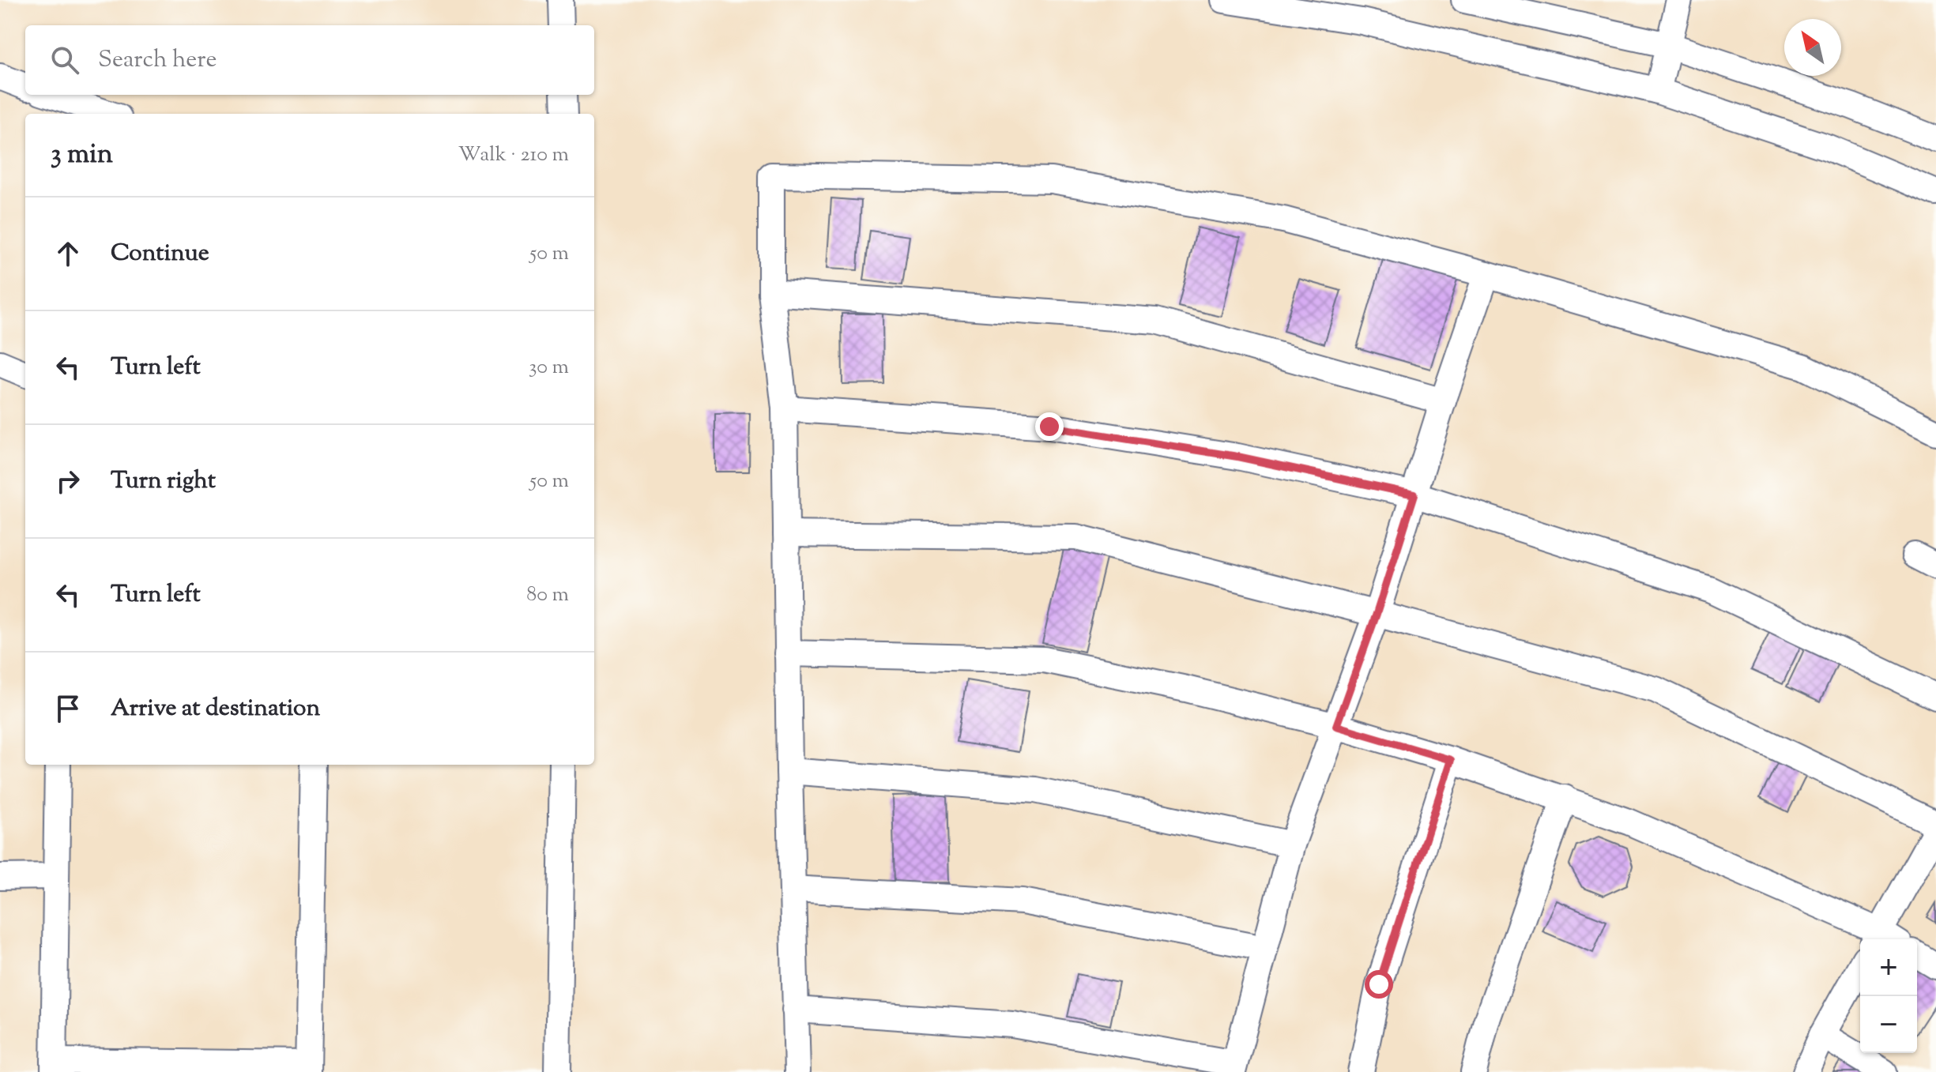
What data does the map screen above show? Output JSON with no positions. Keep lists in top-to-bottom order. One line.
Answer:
{"north":"top left","page":{"search":"Search here","heading":["3 min","Walk · 210 m"],"list":[["Continue","50 m"],["Turn left","30 m"],["Turn right","50 m"],["Turn left","80 m"],"Arrive at destination"],"map_buttons":["+","−"]}}
